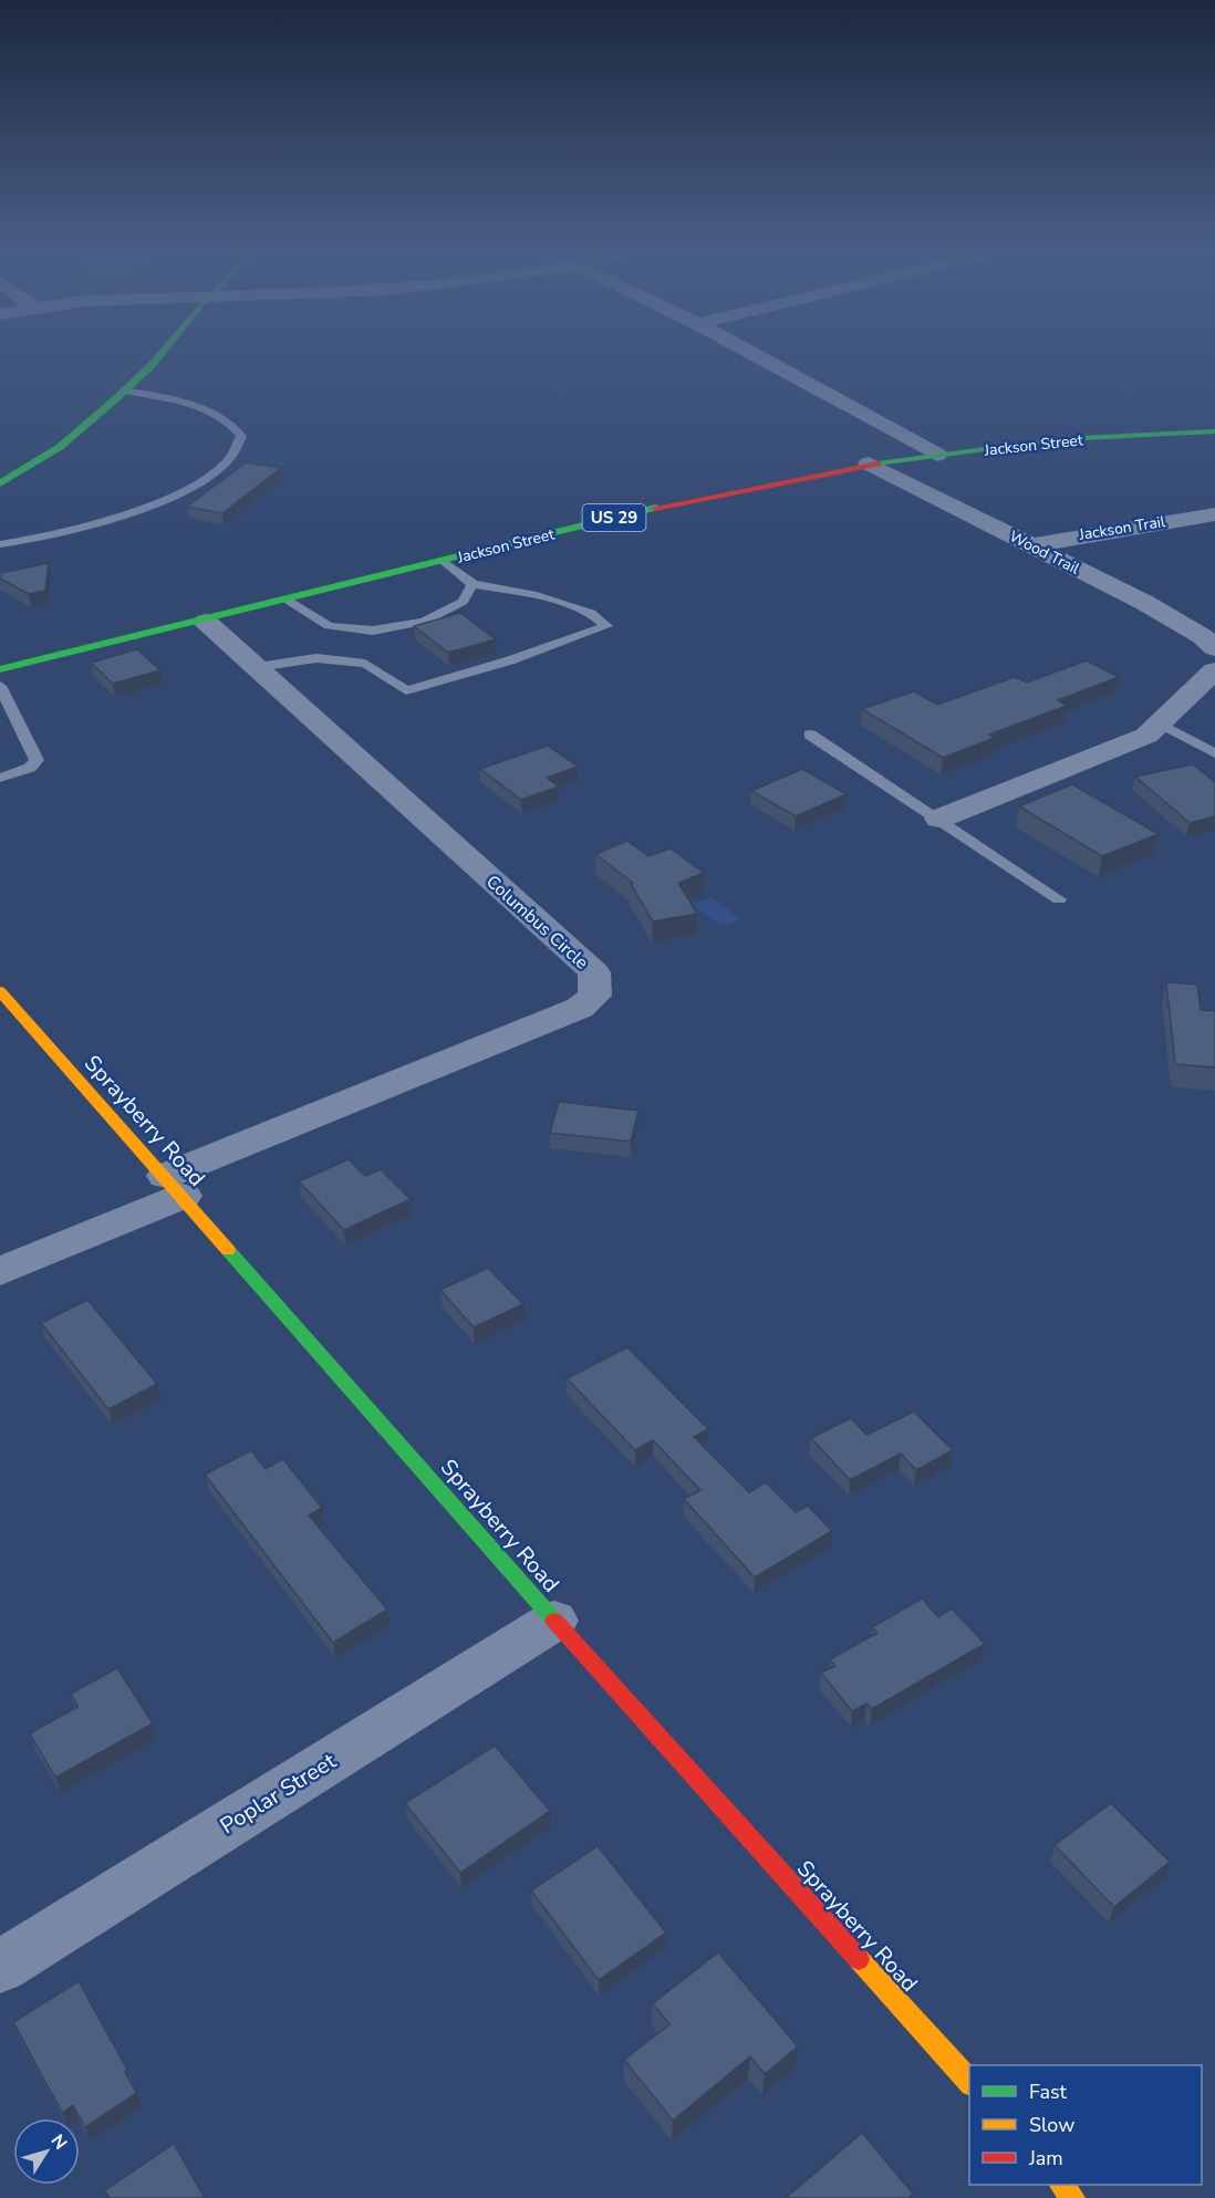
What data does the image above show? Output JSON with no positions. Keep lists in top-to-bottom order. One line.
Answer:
{"streets":{"main road":["Jackson Street","US 29","Sprayberry Road"],"street":["Jackson Trail","Wood Trail","Columbus Circle","Poplar Street"]},"crossings":[["Jackson Street","Wood Trail"],["Jackson Street","Columbus Circle"],["Jackson Trail","Wood Trail"],["Columbus Circle","Sprayberry Road"],["Sprayberry Road","Poplar Street"]],"legend":["Fast","Slow","Jam"],"north":"top right"}
